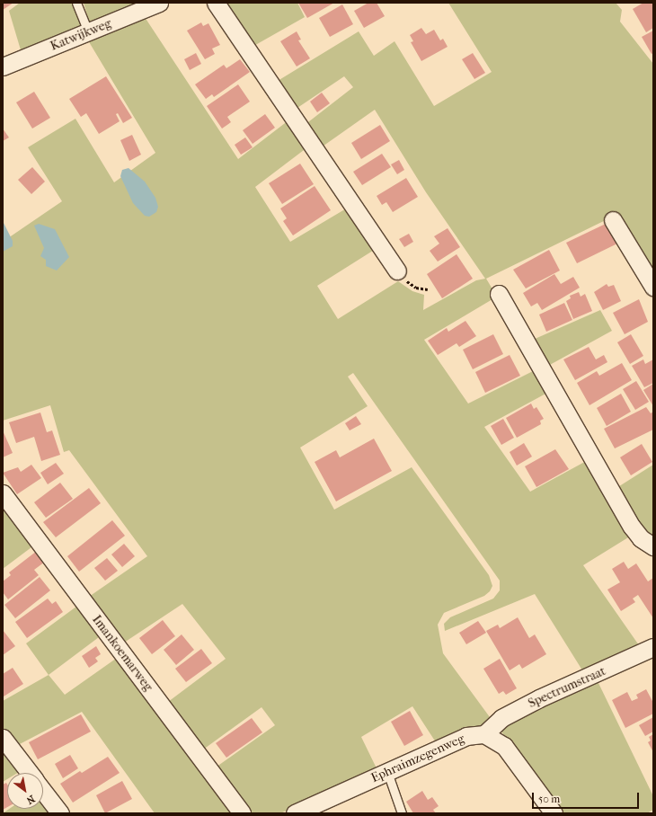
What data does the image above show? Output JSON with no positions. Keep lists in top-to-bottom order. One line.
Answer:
{"streets":{"street":["Katwijkweg","Imankoemarweg","Spectrumstraat","Ephraimzegenweg"]},"crossings":[["Spectrumstraat","Ephraimzegenweg"]],"scale_bar":"50 m","north":"bottom right"}
